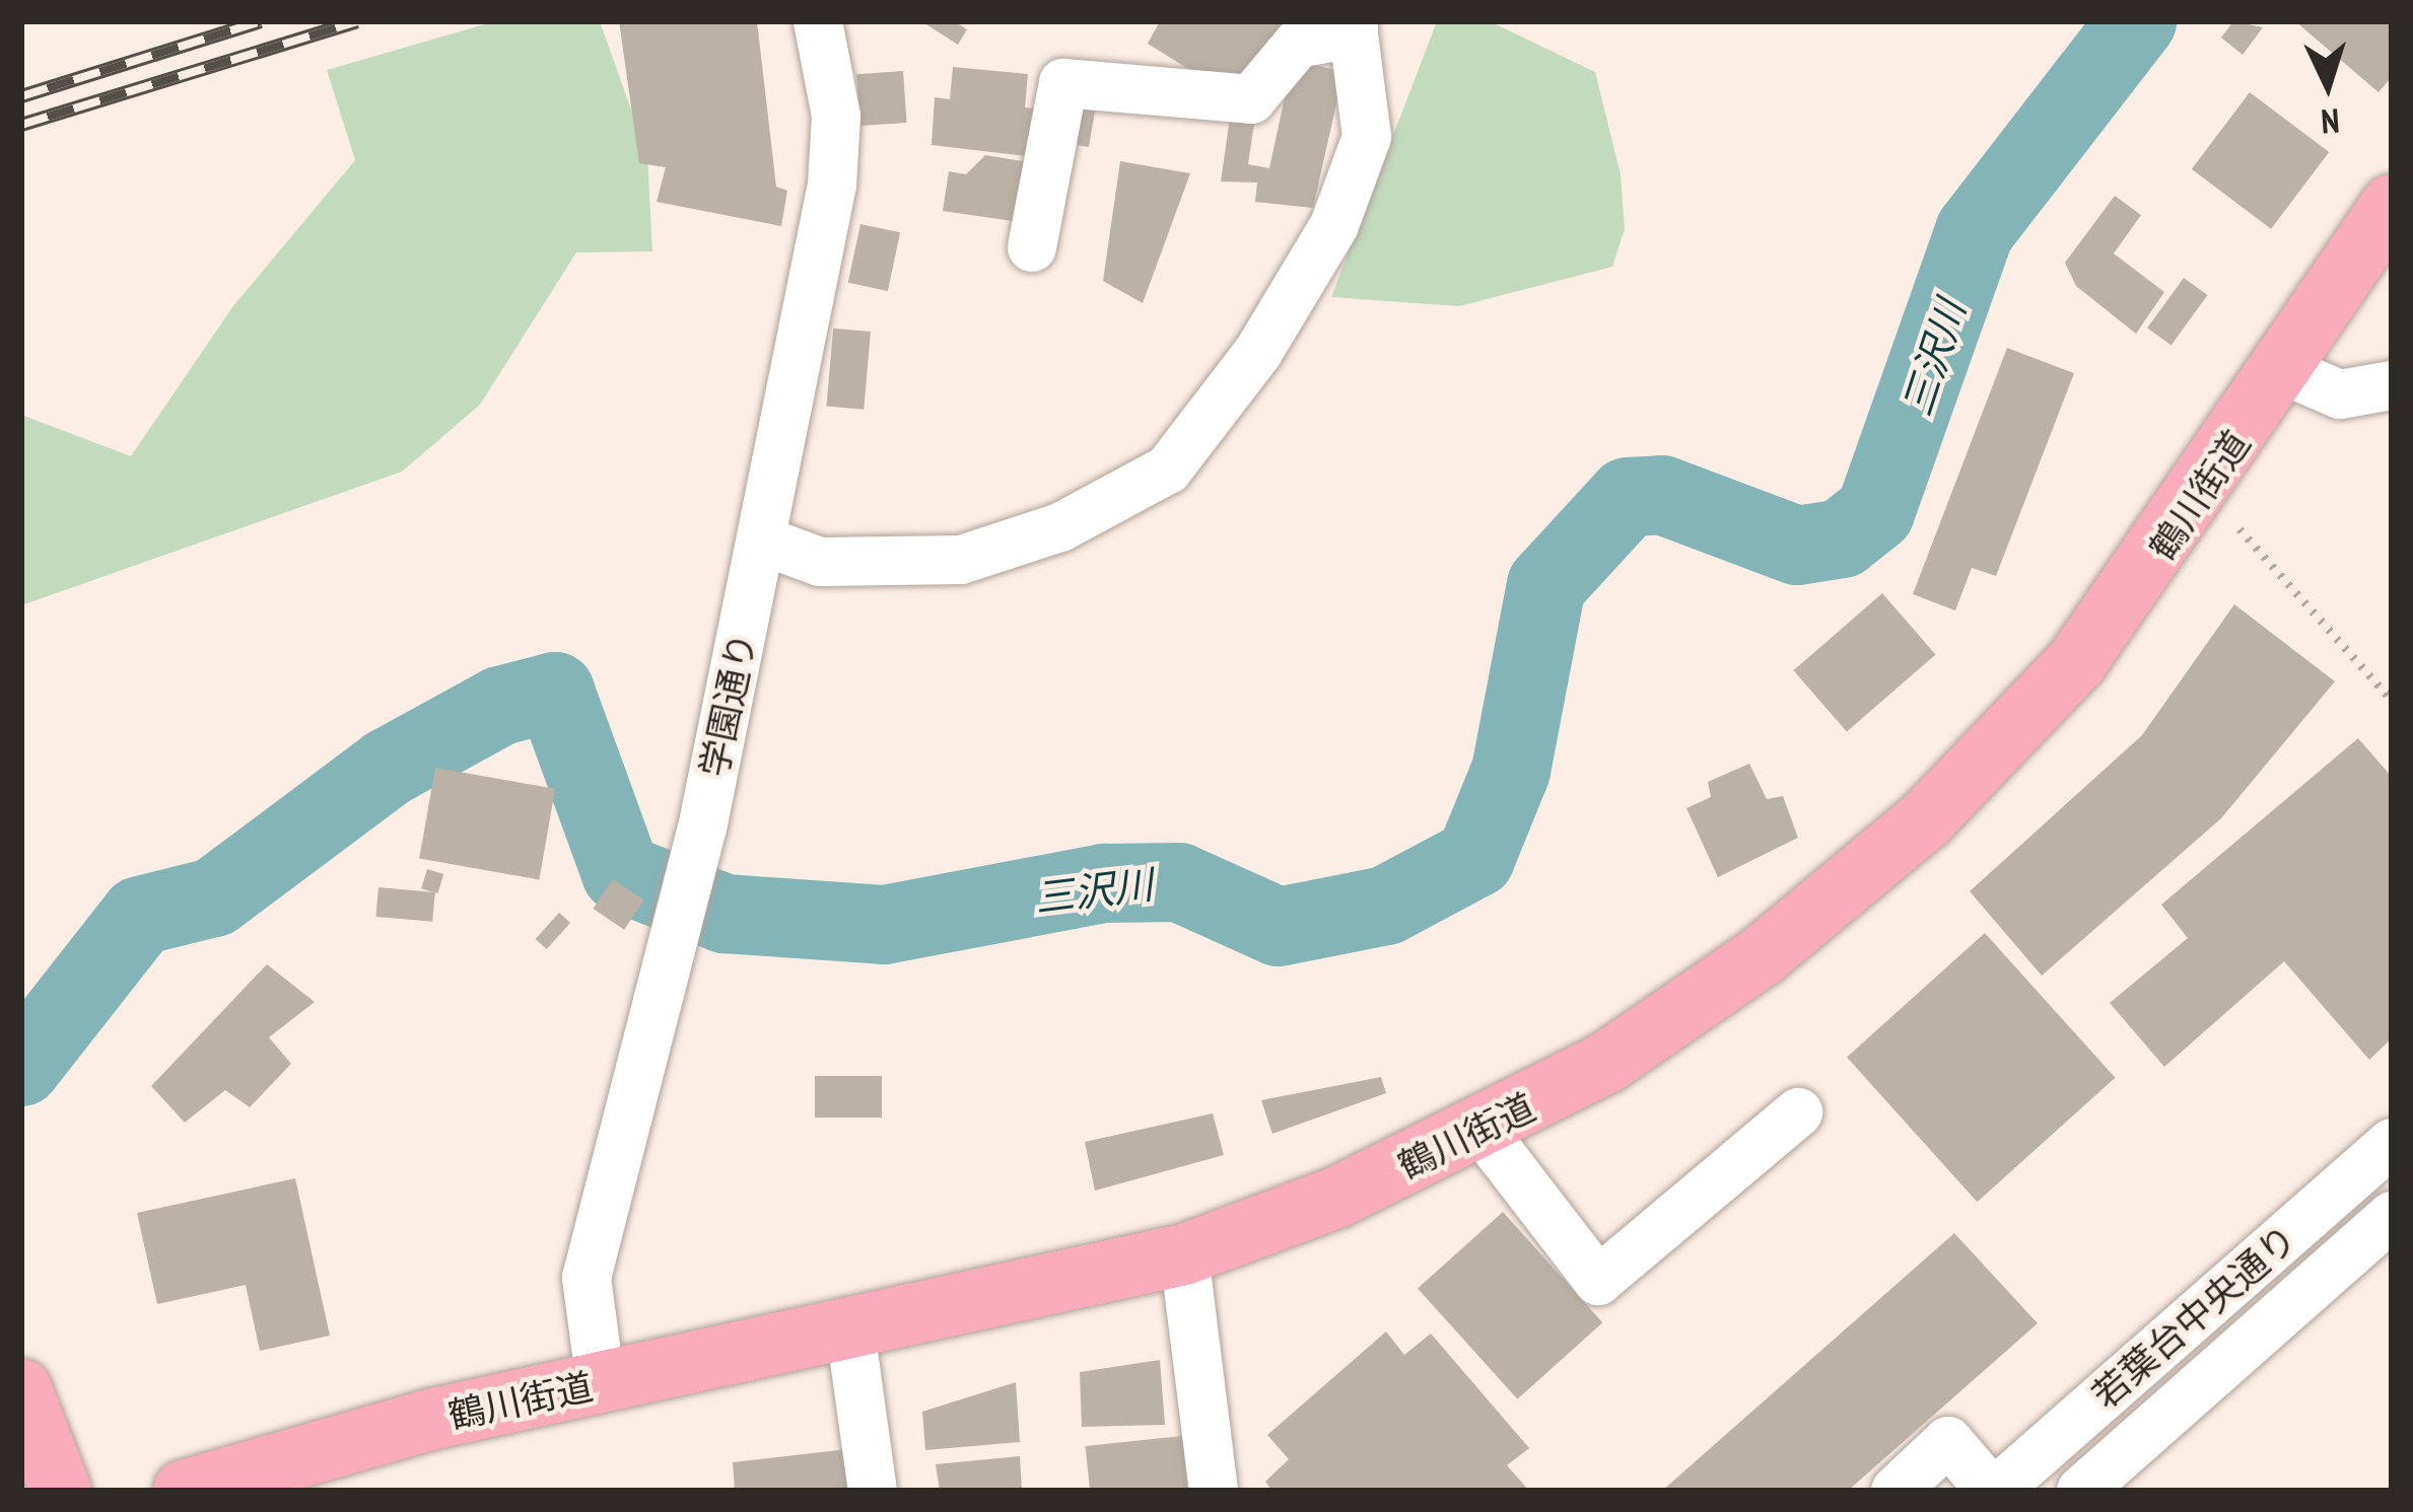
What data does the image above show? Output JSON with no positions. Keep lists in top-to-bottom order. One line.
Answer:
{"streets":{"main road":["鶴川街道"],"street":["学園通り","若葉台中央通り"]},"crossings":[["鶴川街道","学園通り"]],"water":["三沢川"],"north":"bottom"}
